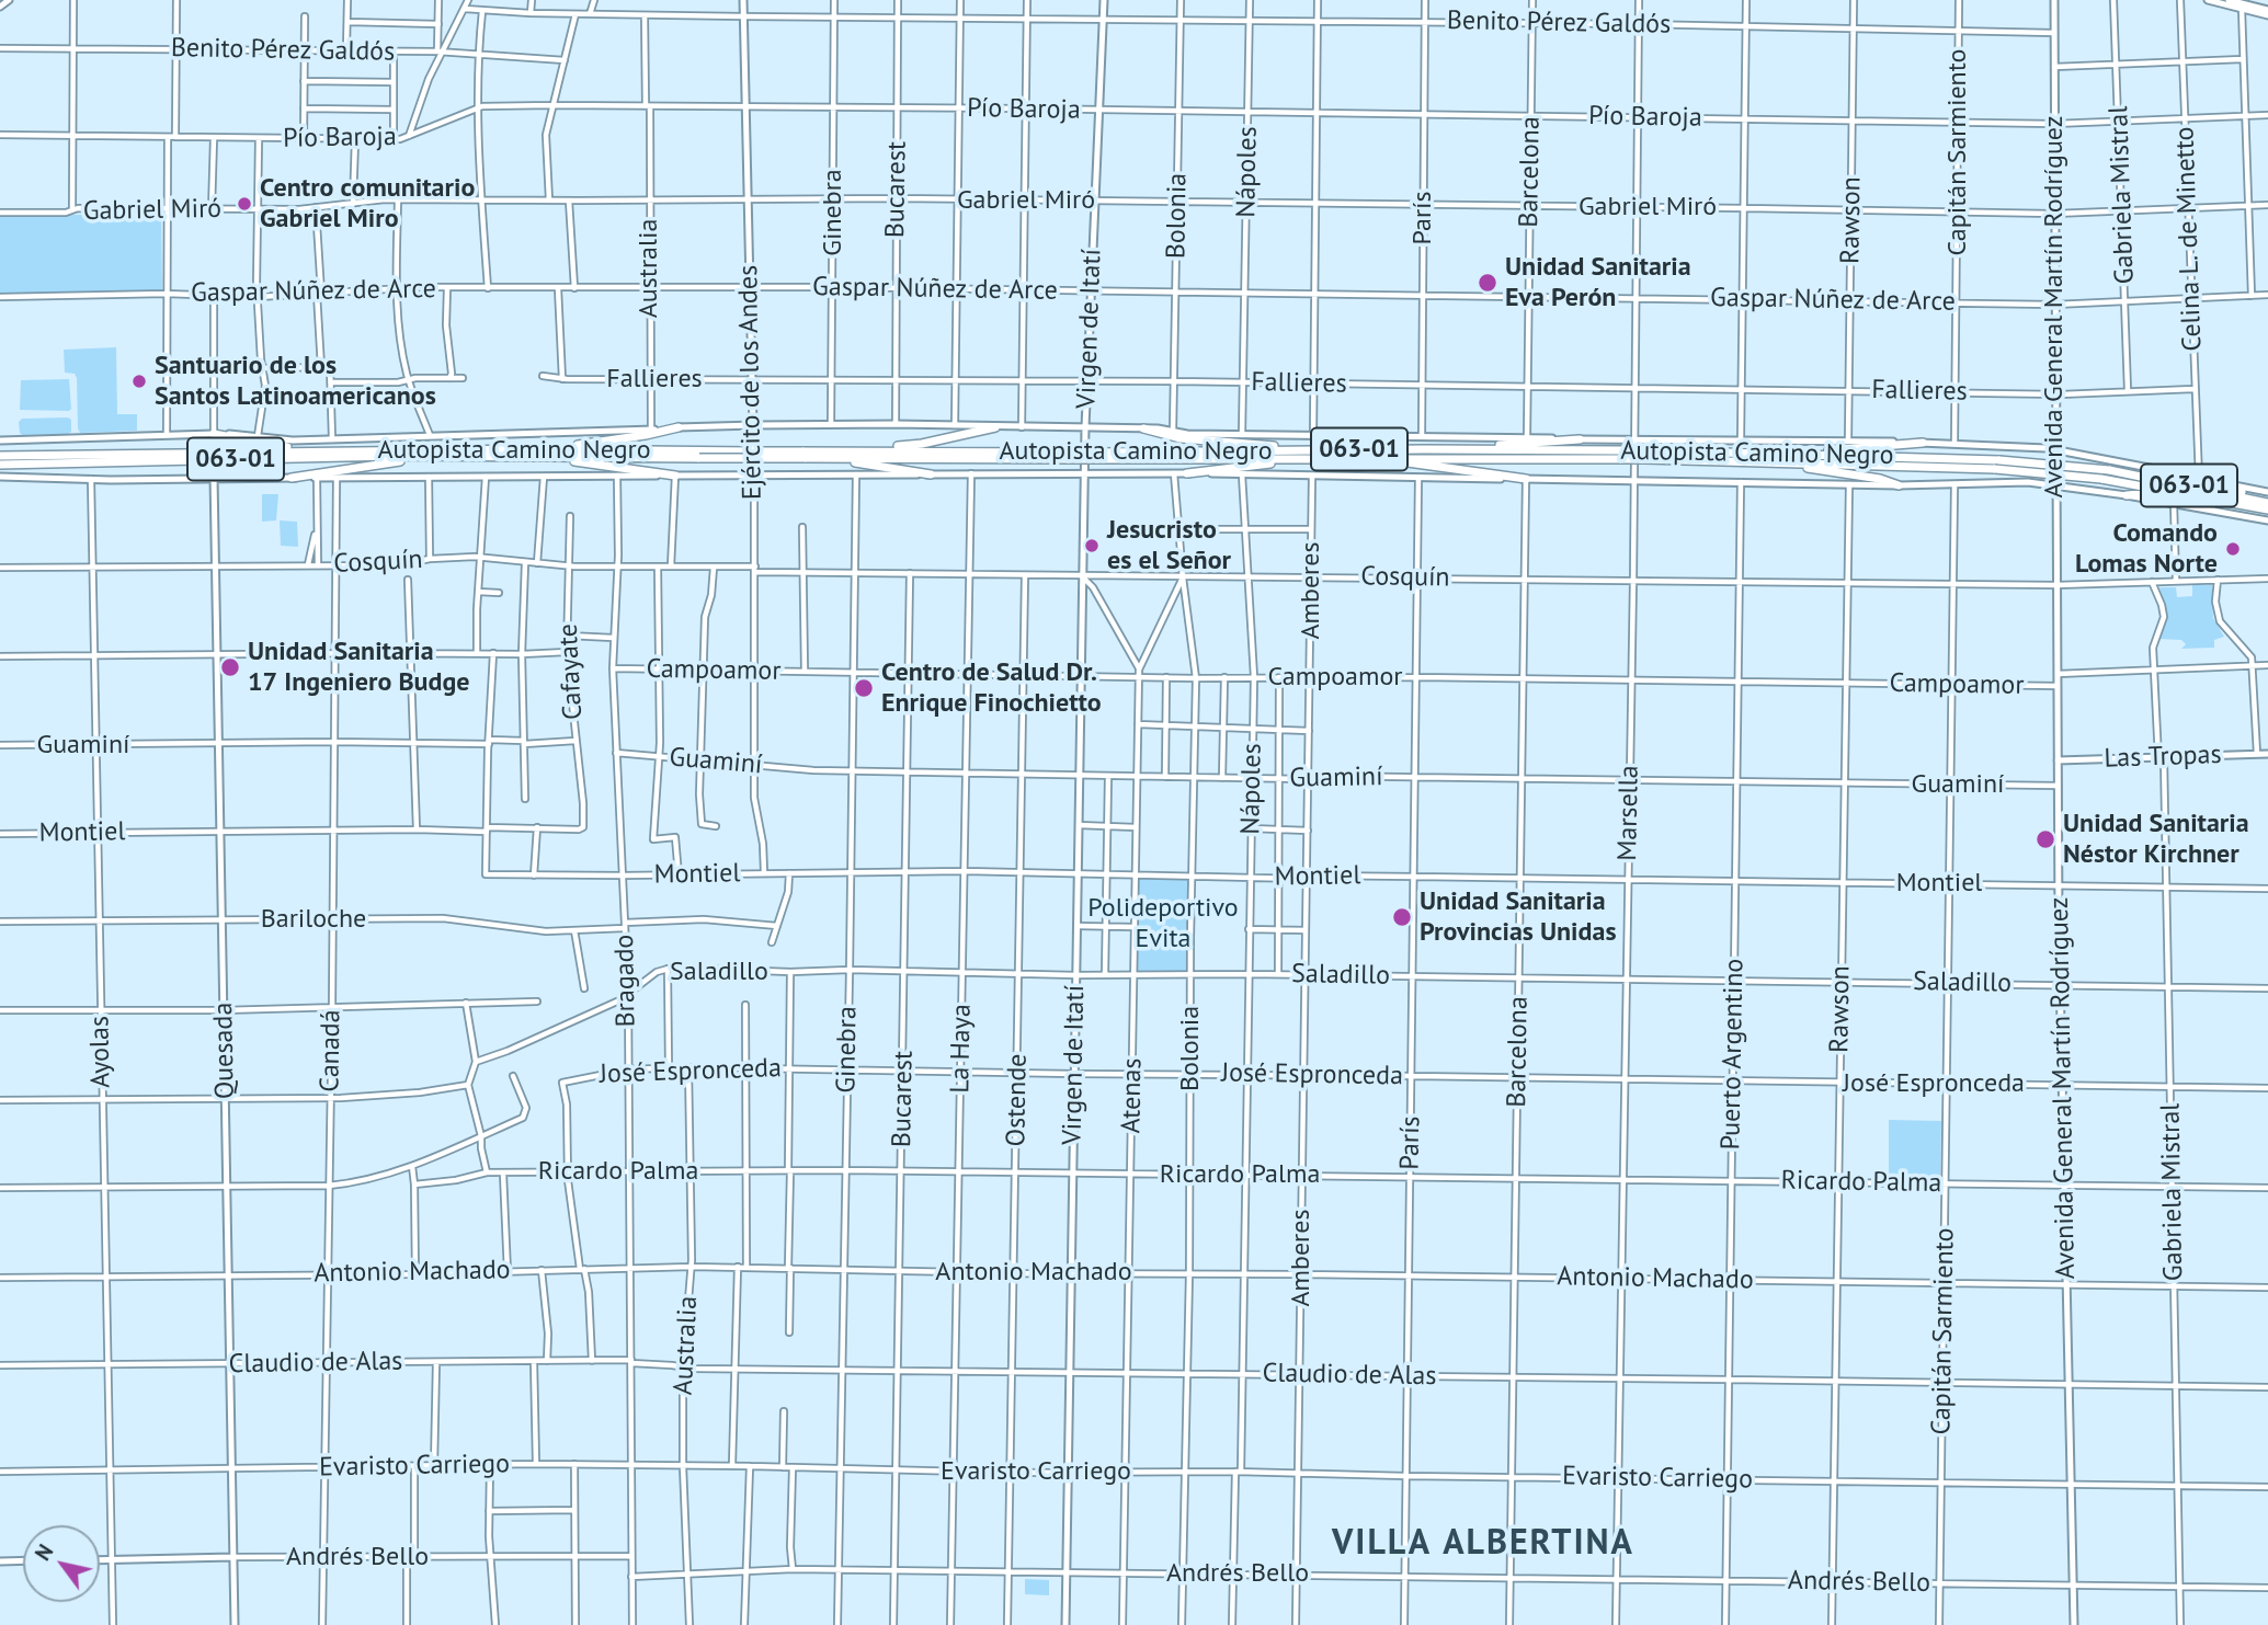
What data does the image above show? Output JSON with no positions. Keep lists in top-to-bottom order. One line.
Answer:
{"streets":{"highway":["063-01","Autopista Camino Negro"],"street":["Benito Pérez Galdós","Pío Baroja","Capitán Sarmiento","Nápoles","Barcelona","Bucarest","Gabriela Mistral","Gabriel Miró","Ginebra","Bolonia","París","Rawson","Celina L. de Minetto","Australia","Gaspar Núñez de Arce","Avenida General Martín Rodríguez","Virgen de Itatí","Fallieres","Ejército de los Andes","Cosquín","Amberes","Campoamor","Cafayate","Guaminí","Las Tropas","Marsella","Montiel","Bariloche","Saladillo","Bragado","La Haya","Quesada","Canadá","Ayolas","Puerto Argentino","José Espronceda","Atenas","Ostende","Ricardo Palma","Antonio Machado","Claudio de Alas","Evaristo Carriego","Andrés Bello"]},"crossings":[["Benito Pérez Galdós","Capitán Sarmiento"],["Benito Pérez Galdós","Nápoles"],["Benito Pérez Galdós","Barcelona"],["Benito Pérez Galdós","Bucarest"],["Benito Pérez Galdós","Ginebra"],["Benito Pérez Galdós","Bolonia"],["Benito Pérez Galdós","París"],["Benito Pérez Galdós","Rawson"],["Benito Pérez Galdós","Australia"],["Benito Pérez Galdós","Avenida General Martín Rodríguez"],["Benito Pérez Galdós","Virgen de Itatí"],["Benito Pérez Galdós","Ejército de los Andes"],["Benito Pérez Galdós","Marsella"],["Pío Baroja","Capitán Sarmiento"],["Pío Baroja","Nápoles"],["Pío Baroja","Barcelona"],["Pío Baroja","Bucarest"],["Pío Baroja","Gabriela Mistral"],["Pío Baroja","Ginebra"],["Pío Baroja","Bolonia"],["Pío Baroja","París"],["Pío Baroja","Rawson"],["Pío Baroja","Celina L. de Minetto"],["Pío Baroja","Australia"],["Pío Baroja","Avenida General Martín Rodríguez"],["Pío Baroja","Virgen de Itatí"],["Pío Baroja","Ejército de los Andes"],["Pío Baroja","Marsella"],["Capitán Sarmiento","Gabriel Miró"],["Capitán Sarmiento","Gaspar Núñez de Arce"],["Capitán Sarmiento","Fallieres"],["Capitán Sarmiento","Cosquín"],["Capitán Sarmiento","Campoamor"],["Capitán Sarmiento","Guaminí"],["Capitán Sarmiento","Montiel"],["Capitán Sarmiento","Saladillo"],["Capitán Sarmiento","José Espronceda"],["Capitán Sarmiento","Ricardo Palma"],["Capitán Sarmiento","Antonio Machado"],["Capitán Sarmiento","Claudio de Alas"],["Capitán Sarmiento","Evaristo Carriego"],["Capitán Sarmiento","Andrés Bello"],["Nápoles","Gabriel Miró"],["Nápoles","Gaspar Núñez de Arce"],["Nápoles","Fallieres"],["Nápoles","Cosquín"],["Nápoles","Campoamor"],["Nápoles","Guaminí"],["Nápoles","Montiel"],["Nápoles","Saladillo"],["Nápoles","José Espronceda"],["Nápoles","Ricardo Palma"],["Nápoles","Antonio Machado"],["Nápoles","Claudio de Alas"],["Nápoles","Evaristo Carriego"],["Nápoles","Andrés Bello"],["Barcelona","Gabriel Miró"],["Barcelona","Gaspar Núñez de Arce"],["Barcelona","Fallieres"],["Barcelona","Cosquín"],["Barcelona","Campoamor"],["Barcelona","Guaminí"],["Barcelona","Montiel"],["Barcelona","Saladillo"],["Barcelona","José Espronceda"],["Barcelona","Ricardo Palma"],["Barcelona","Antonio Machado"],["Barcelona","Claudio de Alas"],["Barcelona","Evaristo Carriego"],["Barcelona","Andrés Bello"],["Bucarest","Gabriel Miró"],["Bucarest","Gaspar Núñez de Arce"],["Bucarest","Fallieres"],["Bucarest","Cosquín"],["Bucarest","Campoamor"],["Bucarest","Guaminí"],["Bucarest","Montiel"],["Bucarest","Saladillo"],["Bucarest","José Espronceda"],["Bucarest","Ricardo Palma"],["Bucarest","Antonio Machado"],["Bucarest","Claudio de Alas"],["Bucarest","Evaristo Carriego"],["Bucarest","Andrés Bello"],["Gabriela Mistral","Gabriel Miró"],["Gabriela Mistral","Gaspar Núñez de Arce"],["Gabriela Mistral","Fallieres"],["Gabriela Mistral","Cosquín"],["Gabriela Mistral","Las Tropas"],["Gabriela Mistral","Montiel"],["Gabriela Mistral","Saladillo"],["Gabriela Mistral","José Espronceda"],["Gabriela Mistral","Ricardo Palma"],["Gabriela Mistral","Antonio Machado"],["Gabriela Mistral","Claudio de Alas"],["Gabriela Mistral","Evaristo Carriego"],["Gabriela Mistral","Andrés Bello"],["Gabriel Miró","Ginebra"],["Gabriel Miró","Bolonia"],["Gabriel Miró","París"],["Gabriel Miró","Rawson"],["Gabriel Miró","Celina L. de Minetto"],["Gabriel Miró","Australia"],["Gabriel Miró","Avenida General Martín Rodríguez"],["Gabriel Miró","Virgen de Itatí"],["Gabriel Miró","Ejército de los Andes"],["Gabriel Miró","Marsella"],["Ginebra","Gaspar Núñez de Arce"],["Ginebra","Fallieres"],["Ginebra","Cosquín"],["Ginebra","Campoamor"],["Ginebra","Guaminí"],["Ginebra","Montiel"],["Ginebra","Saladillo"],["Ginebra","José Espronceda"],["Ginebra","Ricardo Palma"],["Ginebra","Antonio Machado"],["Ginebra","Claudio de Alas"],["Ginebra","Evaristo Carriego"],["Ginebra","Andrés Bello"],["Bolonia","Gaspar Núñez de Arce"],["Bolonia","Fallieres"],["Bolonia","Cosquín"],["Bolonia","Campoamor"],["Bolonia","Guaminí"],["Bolonia","Montiel"],["Bolonia","Saladillo"],["Bolonia","José Espronceda"],["Bolonia","Atenas"],["Bolonia","Ricardo Palma"],["Bolonia","Antonio Machado"],["Bolonia","Claudio de Alas"],["Bolonia","Evaristo Carriego"],["Bolonia","Andrés Bello"],["París","Gaspar Núñez de Arce"],["París","Fallieres"],["París","Cosquín"],["París","Campoamor"],["París","Guaminí"],["París","Montiel"],["París","Saladillo"],["París","José Espronceda"],["París","Ricardo Palma"],["París","Antonio Machado"],["París","Claudio de Alas"],["París","Evaristo Carriego"],["París","Andrés Bello"],["Rawson","Gaspar Núñez de Arce"],["Rawson","Fallieres"],["Rawson","Cosquín"],["Rawson","Campoamor"],["Rawson","Guaminí"],["Rawson","Montiel"],["Rawson","Saladillo"],["Rawson","José Espronceda"],["Rawson","Ricardo Palma"],["Rawson","Antonio Machado"],["Rawson","Claudio de Alas"],["Rawson","Evaristo Carriego"],["Rawson","Andrés Bello"],["Celina L. de Minetto","Gaspar Núñez de Arce"],["Celina L. de Minetto","Fallieres"],["Australia","Gaspar Núñez de Arce"],["Australia","Fallieres"],["Australia","José Espronceda"],["Australia","Ricardo Palma"],["Australia","Antonio Machado"],["Australia","Claudio de Alas"],["Australia","Evaristo Carriego"],["Australia","Andrés Bello"],["Gaspar Núñez de Arce","Avenida General Martín Rodríguez"],["Gaspar Núñez de Arce","Virgen de Itatí"],["Gaspar Núñez de Arce","Ejército de los Andes"],["Gaspar Núñez de Arce","Marsella"],["Avenida General Martín Rodríguez","Fallieres"],["Avenida General Martín Rodríguez","Cosquín"],["Avenida General Martín Rodríguez","Campoamor"],["Avenida General Martín Rodríguez","Guaminí"],["Avenida General Martín Rodríguez","Las Tropas"],["Avenida General Martín Rodríguez","Montiel"],["Avenida General Martín Rodríguez","Saladillo"],["Avenida General Martín Rodríguez","José Espronceda"],["Avenida General Martín Rodríguez","Ricardo Palma"],["Avenida General Martín Rodríguez","Antonio Machado"],["Avenida General Martín Rodríguez","Claudio de Alas"],["Avenida General Martín Rodríguez","Evaristo Carriego"],["Avenida General Martín Rodríguez","Andrés Bello"],["Virgen de Itatí","Fallieres"],["Virgen de Itatí","Cosquín"],["Virgen de Itatí","Campoamor"],["Virgen de Itatí","Guaminí"],["Virgen de Itatí","Montiel"],["Virgen de Itatí","Saladillo"],["Virgen de Itatí","José Espronceda"],["Virgen de Itatí","Ricardo Palma"],["Virgen de Itatí","Antonio Machado"],["Virgen de Itatí","Claudio de Alas"],["Virgen de Itatí","Evaristo Carriego"],["Virgen de Itatí","Andrés Bello"],["Fallieres","Ejército de los Andes"],["Fallieres","Marsella"],["Ejército de los Andes","Cosquín"],["Ejército de los Andes","Campoamor"],["Ejército de los Andes","Guaminí"],["Ejército de los Andes","Montiel"],["Cosquín","Amberes"],["Cosquín","Cafayate"],["Cosquín","Marsella"],["Cosquín","Bragado"],["Cosquín","La Haya"],["Cosquín","Quesada"],["Cosquín","Canadá"],["Cosquín","Ayolas"],["Cosquín","Puerto Argentino"],["Cosquín","Atenas"],["Cosquín","Ostende"],["Amberes","Campoamor"],["Amberes","Guaminí"],["Amberes","Montiel"],["Amberes","Saladillo"],["Amberes","José Espronceda"],["Amberes","Ricardo Palma"],["Amberes","Antonio Machado"],["Amberes","Claudio de Alas"],["Amberes","Evaristo Carriego"],["Amberes","Andrés Bello"],["Campoamor","Cafayate"],["Campoamor","Marsella"],["Campoamor","Bragado"],["Campoamor","La Haya"],["Campoamor","Puerto Argentino"],["Campoamor","Atenas"],["Campoamor","Ostende"],["Cafayate","Guaminí"],["Cafayate","Montiel"],["Guaminí","Marsella"],["Guaminí","Bragado"],["Guaminí","La Haya"],["Guaminí","Quesada"],["Guaminí","Canadá"],["Guaminí","Ayolas"],["Guaminí","Puerto Argentino"],["Guaminí","Atenas"],["Guaminí","Ostende"],["Marsella","Montiel"],["Marsella","Saladillo"],["Marsella","José Espronceda"],["Marsella","Ricardo Palma"],["Marsella","Antonio Machado"],["Marsella","Claudio de Alas"],["Marsella","Evaristo Carriego"],["Marsella","Andrés Bello"],["Montiel","Bragado"],["Montiel","La Haya"],["Montiel","Quesada"],["Montiel","Canadá"],["Montiel","Ayolas"],["Montiel","Puerto Argentino"],["Montiel","Atenas"],["Montiel","Ostende"],["Bariloche","Bragado"],["Bariloche","Quesada"],["Bariloche","Canadá"],["Bariloche","Ayolas"],["Saladillo","Bragado"],["Saladillo","La Haya"],["Saladillo","Puerto Argentino"],["Saladillo","Atenas"],["Saladillo","Ostende"],["Bragado","José Espronceda"],["Bragado","Ricardo Palma"],["Bragado","Antonio Machado"],["Bragado","Claudio de Alas"],["Bragado","Evaristo Carriego"],["Bragado","Andrés Bello"],["La Haya","José Espronceda"],["La Haya","Ricardo Palma"],["La Haya","Antonio Machado"],["La Haya","Claudio de Alas"],["La Haya","Evaristo Carriego"],["La Haya","Andrés Bello"],["Quesada","Antonio Machado"],["Quesada","Claudio de Alas"],["Quesada","Evaristo Carriego"],["Quesada","Andrés Bello"],["Canadá","Antonio Machado"],["Canadá","Claudio de Alas"],["Canadá","Evaristo Carriego"],["Canadá","Andrés Bello"],["Ayolas","Antonio Machado"],["Ayolas","Claudio de Alas"],["Ayolas","Evaristo Carriego"],["Ayolas","Andrés Bello"],["Puerto Argentino","José Espronceda"],["Puerto Argentino","Ricardo Palma"],["Puerto Argentino","Antonio Machado"],["Puerto Argentino","Claudio de Alas"],["Puerto Argentino","Evaristo Carriego"],["Puerto Argentino","Andrés Bello"],["José Espronceda","Atenas"],["José Espronceda","Ostende"],["José Espronceda","Ricardo Palma"],["Atenas","Ricardo Palma"],["Atenas","Antonio Machado"],["Atenas","Claudio de Alas"],["Atenas","Evaristo Carriego"],["Atenas","Andrés Bello"],["Ostende","Ricardo Palma"],["Ostende","Antonio Machado"],["Ostende","Claudio de Alas"],["Ostende","Evaristo Carriego"],["Ostende","Andrés Bello"]],"districts":["VILLA ALBERTINA"],"parks":["Polideportivo Evita"],"places":["Centro comunitario Gabriel Miro","Unidad Sanitaria Eva Perón","Santuario de los Santos Latinoamericanos","Jesucristo es el Señor","Comando Lomas Norte","Unidad Sanitaria 17 Ingeniero Budge","Centro de Salud Dr. Enrique Finochietto","Unidad Sanitaria Néstor Kirchner","Unidad Sanitaria Provincias Unidas"],"north":"top left"}
